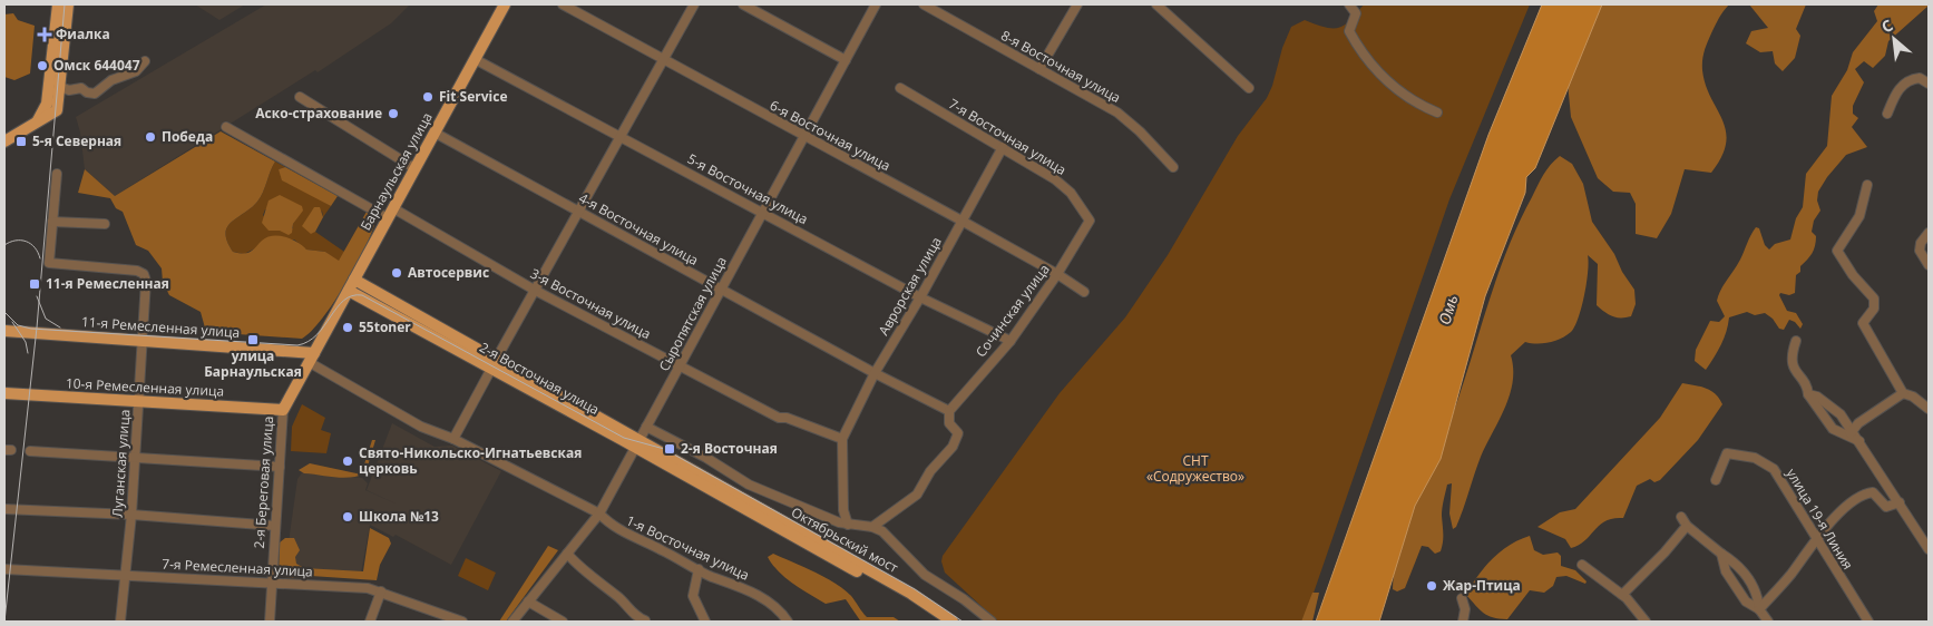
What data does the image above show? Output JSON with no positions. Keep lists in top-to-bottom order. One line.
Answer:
{"streets":{"main road":["Барнаульская улица","11-я Ремесленная улица","2-я Восточная улица","10-я Ремесленная улица","2-я Береговая улица","Октябрьский мост"],"street":["8-я Восточная улица","6-я Восточная улица","7-я Восточная улица","5-я Восточная улица","4-я Восточная улица","Аврорская улица","3-я Восточная улица","Сочинская улица","Сыропятская улица","Луганская улица","улица 19-я Линия","1-я Восточная улица","7-я Ремесленная улица"]},"crossings":[["6-я Восточная улица","Аврорская улица"],["6-я Восточная улица","Сочинская улица"],["6-я Восточная улица","Сыропятская улица"],["7-я Восточная улица","Аврорская улица"],["7-я Восточная улица","Сочинская улица"],["Барнаульская улица","5-я Восточная улица"],["Барнаульская улица","4-я Восточная улица"],["Барнаульская улица","3-я Восточная улица"],["Барнаульская улица","11-я Ремесленная улица"],["Барнаульская улица","2-я Восточная улица"],["Барнаульская улица","2-я Береговая улица"],["Барнаульская улица","1-я Восточная улица"],["5-я Восточная улица","Аврорская улица"],["5-я Восточная улица","Сочинская улица"],["5-я Восточная улица","Сыропятская улица"],["4-я Восточная улица","Аврорская улица"],["4-я Восточная улица","Сочинская улица"],["4-я Восточная улица","Сыропятская улица"],["Аврорская улица","3-я Восточная улица"],["3-я Восточная улица","Сыропятская улица"],["Сыропятская улица","2-я Восточная улица"],["Сыропятская улица","1-я Восточная улица"],["11-я Ремесленная улица","Луганская улица"],["11-я Ремесленная улица","2-я Береговая улица"],["11-я Ремесленная улица","1-я Восточная улица"],["2-я Восточная улица","Октябрьский мост"],["10-я Ремесленная улица","Луганская улица"],["10-я Ремесленная улица","2-я Береговая улица"],["Луганская улица","7-я Ремесленная улица"],["2-я Береговая улица","1-я Восточная улица"],["2-я Береговая улица","7-я Ремесленная улица"]],"water":["Омь"],"parks":["СНТ «Содружество»"],"places":{"health":["Фиалка"],"other":["Омск 644047","Fit Service","Аско-страхование","Победа","Автосервис","55toner","Свято-Никольско-Игнатьевская церковь","Школа №13","Жар-Птица"],"transit":["5-я Северная","11-я Ремесленная","улица Барнаульская","2-я Восточная"]},"north":"top left"}
